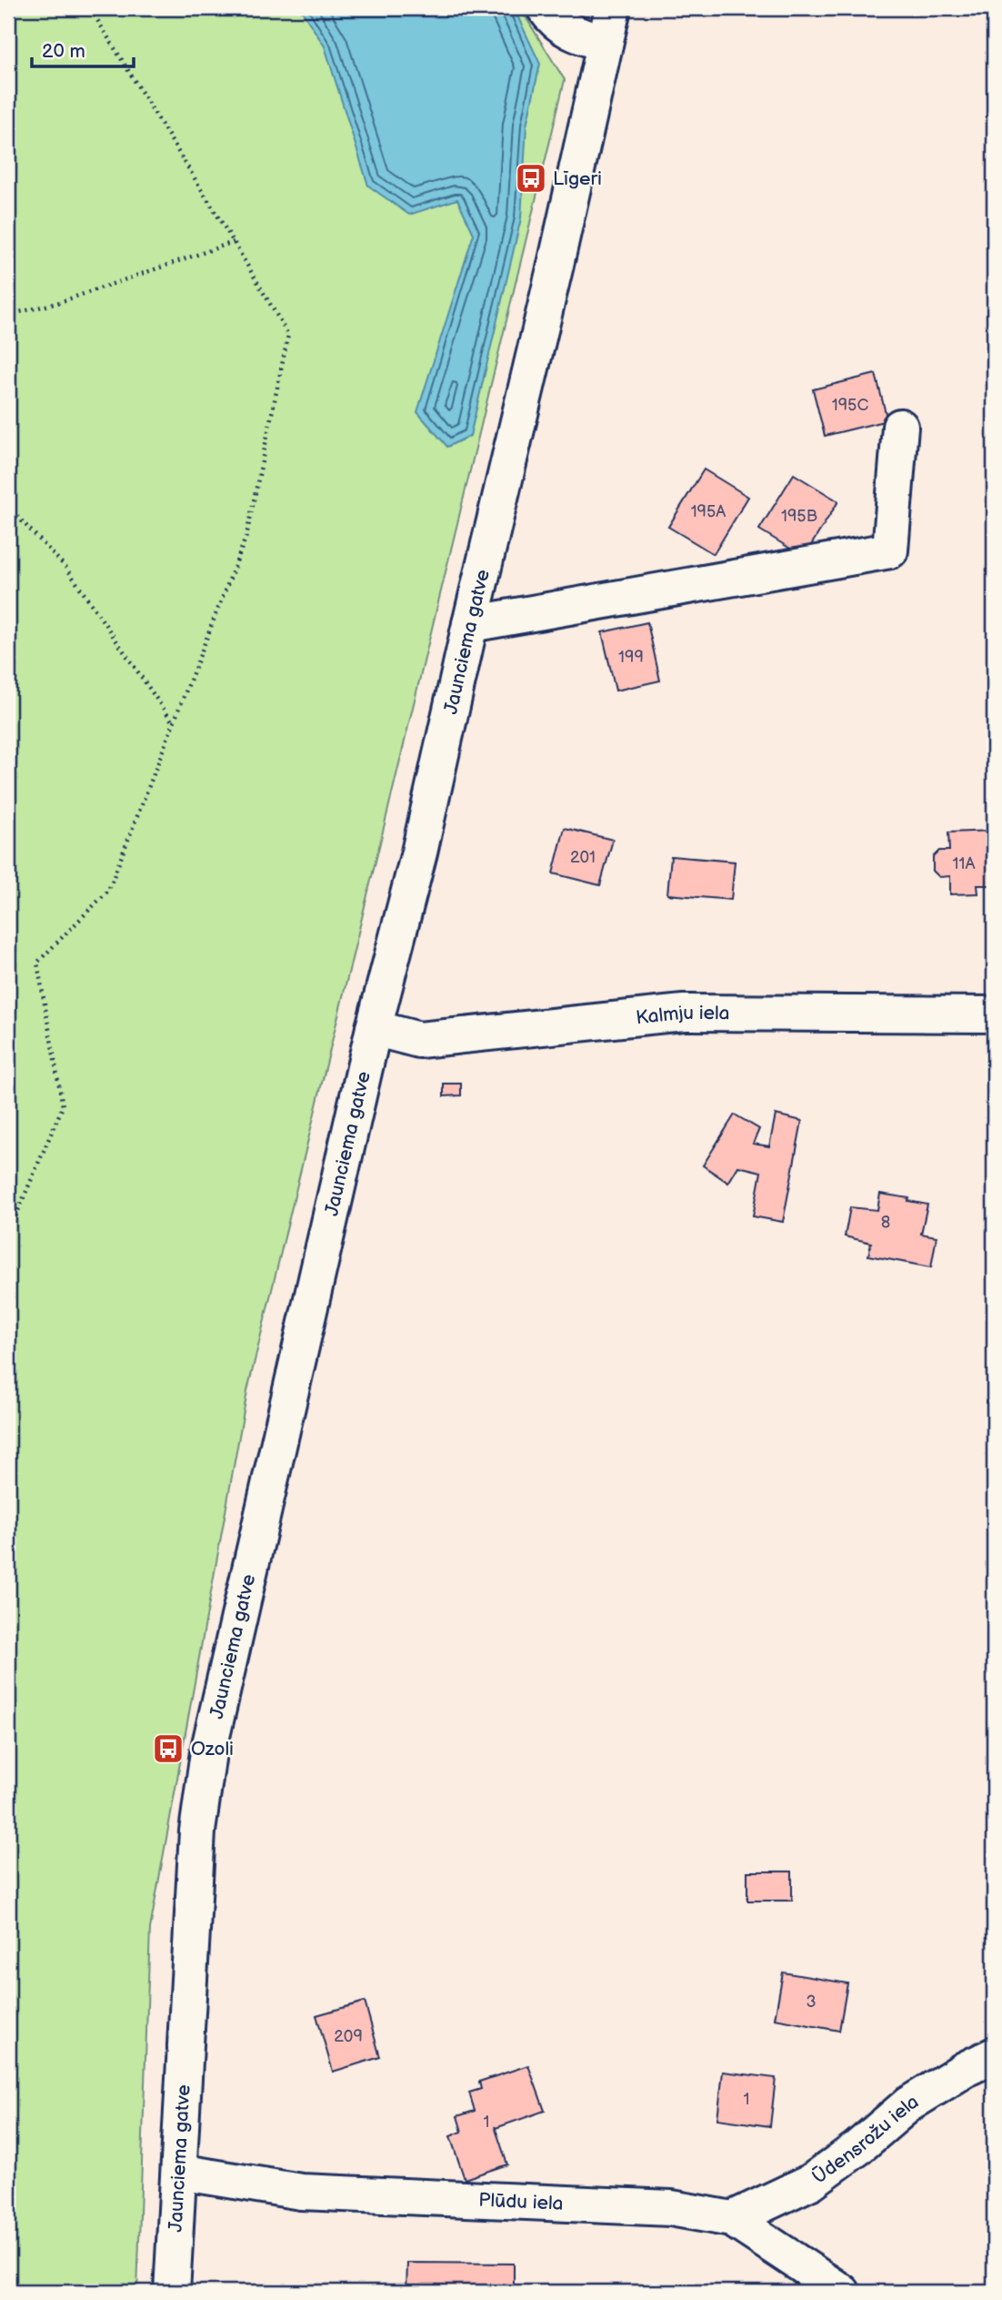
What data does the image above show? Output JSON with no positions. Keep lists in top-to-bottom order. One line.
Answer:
{"streets":{"main road":["Jaunciema gatve","Kalmju iela","Ūdensrožu iela","Plūdu iela"]},"crossings":[["Jaunciema gatve","Kalmju iela"],["Jaunciema gatve","Plūdu iela"],["Ūdensrožu iela","Plūdu iela"]],"places":{"bus stop":["Līgeri","Ozoli"]},"house_numbers":["195C","195A","195B","199","201","11A","8","3","209","1","1"],"scale_bar":"20 m"}
